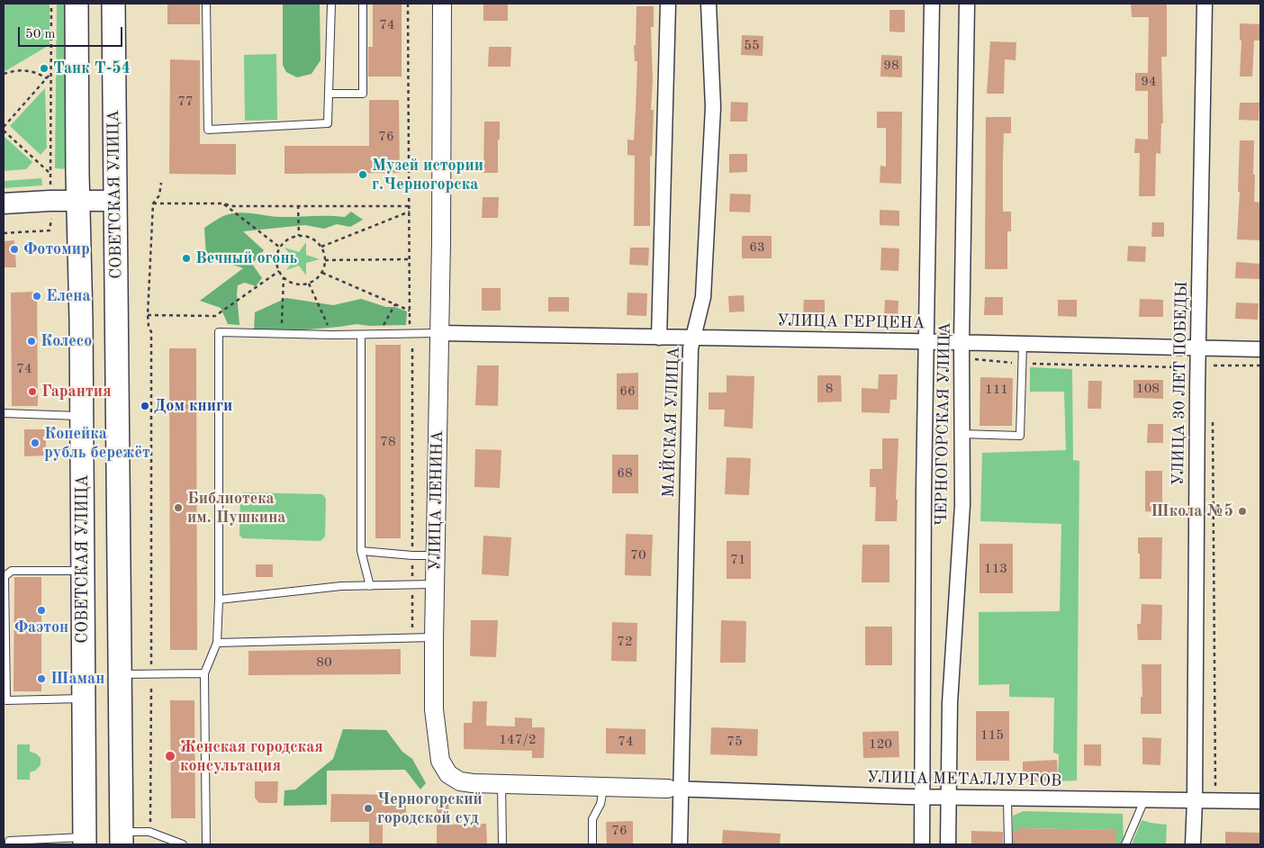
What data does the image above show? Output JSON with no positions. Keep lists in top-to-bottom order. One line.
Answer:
{"streets":{"main road":["СОВЕТСКАЯ УЛИЦА"],"street":["УЛИЦА ГЕРЦЕНА","УЛИЦА 30 ЛЕТ ПОБЕДЫ","МАЙСКАЯ УЛИЦА","ЧЕРНОГОРСКАЯ УЛИЦА","УЛИЦА ЛЕНИНА","УЛИЦА МЕТАЛЛУРГОВ"]},"crossings":[["УЛИЦА ГЕРЦЕНА","УЛИЦА 30 ЛЕТ ПОБЕДЫ"],["УЛИЦА ГЕРЦЕНА","МАЙСКАЯ УЛИЦА"],["УЛИЦА ГЕРЦЕНА","ЧЕРНОГОРСКАЯ УЛИЦА"],["УЛИЦА ГЕРЦЕНА","УЛИЦА ЛЕНИНА"],["УЛИЦА 30 ЛЕТ ПОБЕДЫ","УЛИЦА МЕТАЛЛУРГОВ"],["МАЙСКАЯ УЛИЦА","УЛИЦА ЛЕНИНА"],["МАЙСКАЯ УЛИЦА","УЛИЦА МЕТАЛЛУРГОВ"],["ЧЕРНОГОРСКАЯ УЛИЦА","УЛИЦА МЕТАЛЛУРГОВ"],["УЛИЦА ЛЕНИНА","УЛИЦА МЕТАЛЛУРГОВ"]],"places":["Танк Т-54","Музей истории г.Черногорска","Фотомир","Вечный огонь","Елена","Колесо","Гарантия","Дом книги","Копейка рубль бережёт","Библиотека им. Пушкина","Школа №5","Фаэтон","Шаман","Женская городская консультация","Черногорский городской суд"],"house_numbers":["74","55","98","94","77","76","63","74","8","108","111","66","78","68","70","71","113","72","80","115","147/2","74","75","120","76"],"scale_bar":"50 m"}
